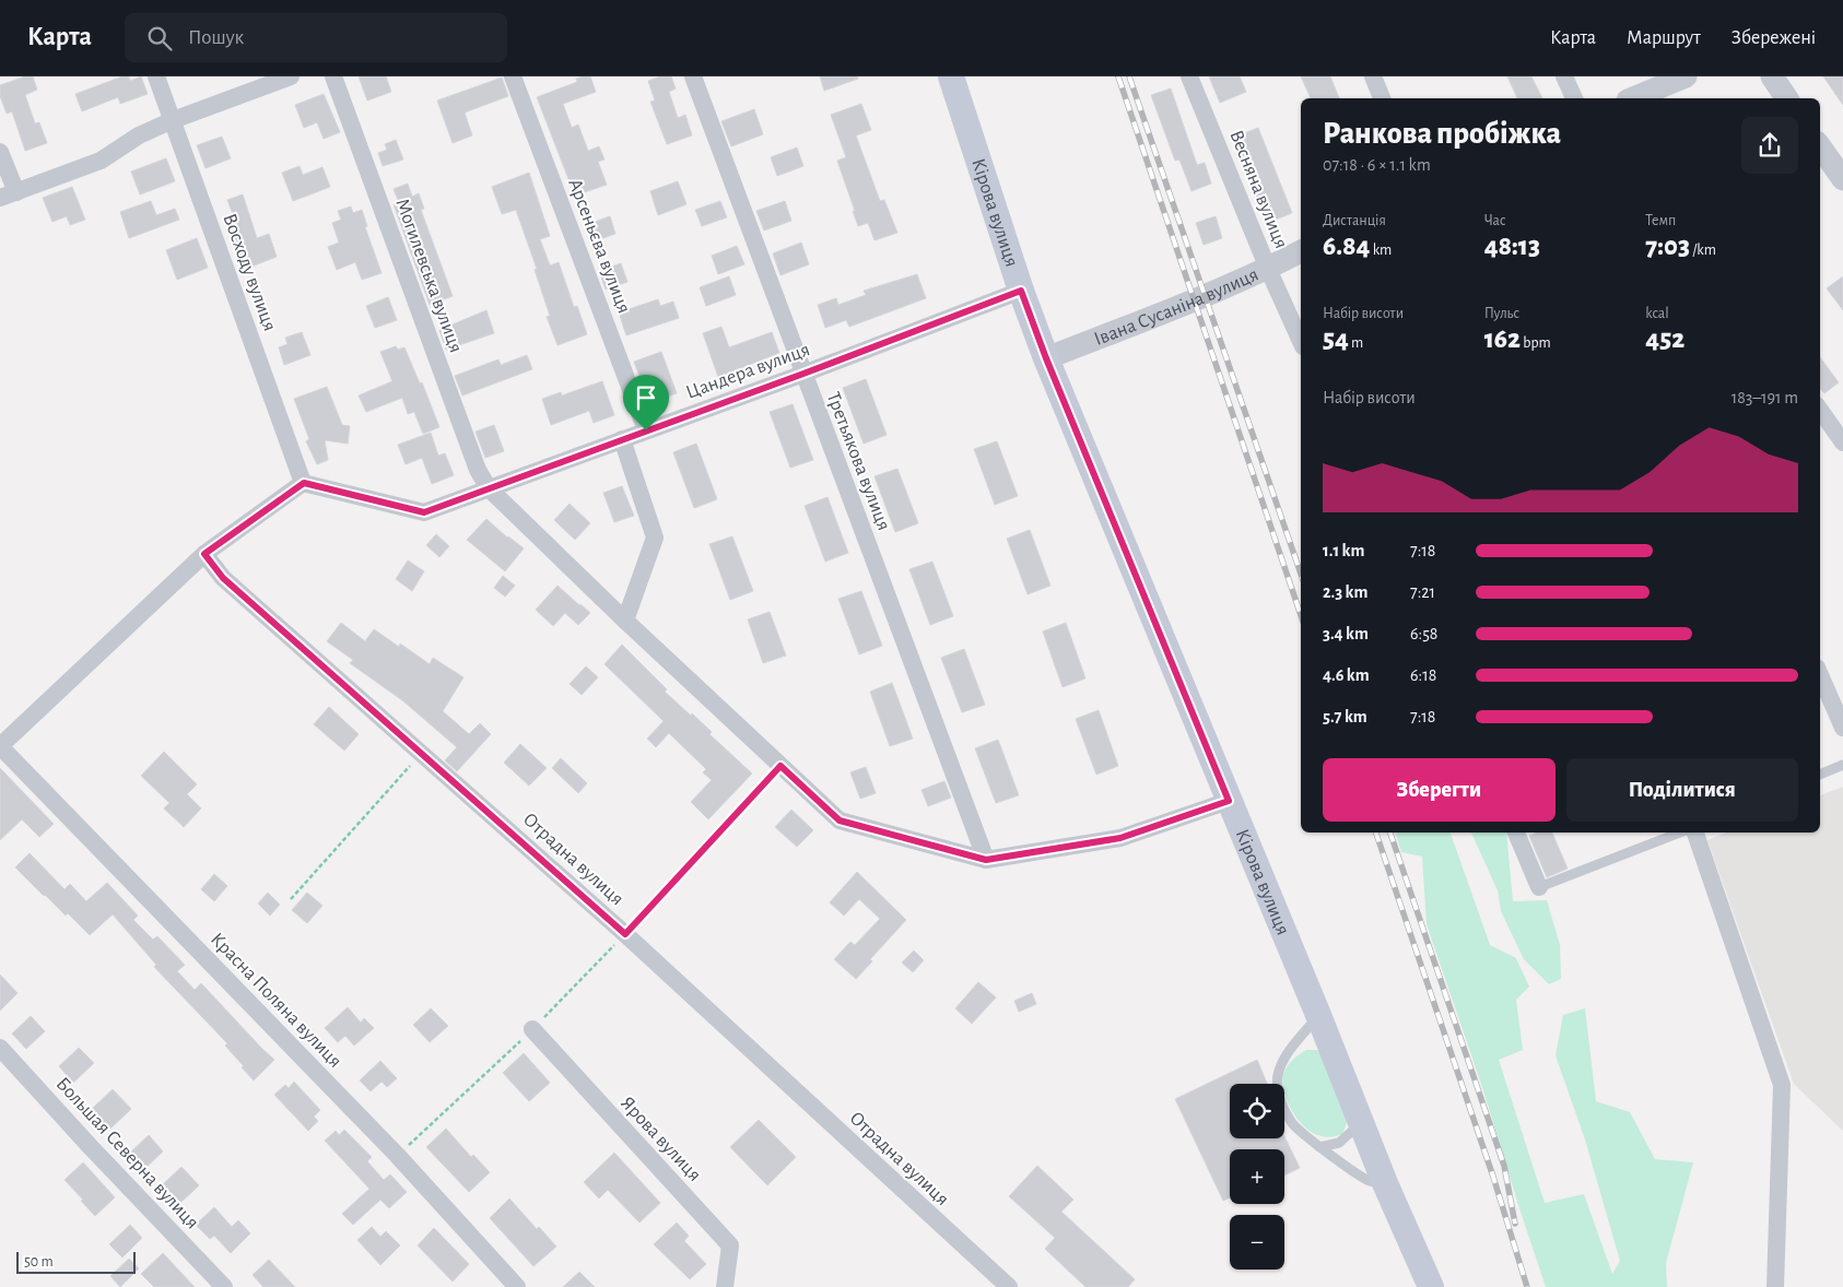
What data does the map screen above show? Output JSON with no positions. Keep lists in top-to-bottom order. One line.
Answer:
{"streets":{"main road":["Кірова вулиця"],"street":["Весняна вулиця","Арсеньєва вулиця","Восходу вулиця","Могилевська вулиця","Івана Сусаніна вулиця","Цандера вулиця","Третьякова вулиця","Отрадна вулиця","Красна Поляна вулиця","Ярова вулиця","Большая Северна вулиця"]},"crossings":[["Весняна вулиця","Івана Сусаніна вулиця"],["Кірова вулиця","Івана Сусаніна вулиця"],["Кірова вулиця","Цандера вулиця"],["Арсеньєва вулиця","Цандера вулиця"],["Восходу вулиця","Цандера вулиця"],["Могилевська вулиця","Цандера вулиця"],["Цандера вулиця","Третьякова вулиця"]],"scale_bar":"50 m","page":{"header":"Карта","search":"Пошук","nav":["Карта","Маршрут","Збережені"],"heading":["Ранкова пробіжка","07:18 · 6 × 1.1 km"],"stats":[["Дистанція","6.84 km"],["Час","48:13"],["Темп","7:03 /km"],["Набір висоти","54 m"],["Пульс","162 bpm"],["kcal","452"]],"chart":["Набір висоти","183–191 m"],"list":[{"name":"1.1 km","note":"7:18"},{"name":"2.3 km","note":"7:21"},{"name":"3.4 km","note":"6:58"},{"name":"4.6 km","note":"6:18"},{"name":"5.7 km","note":"7:18"}],"buttons":["Зберегти","Поділитися"],"map_buttons":["+","−"],"scale":"50 m"}}
